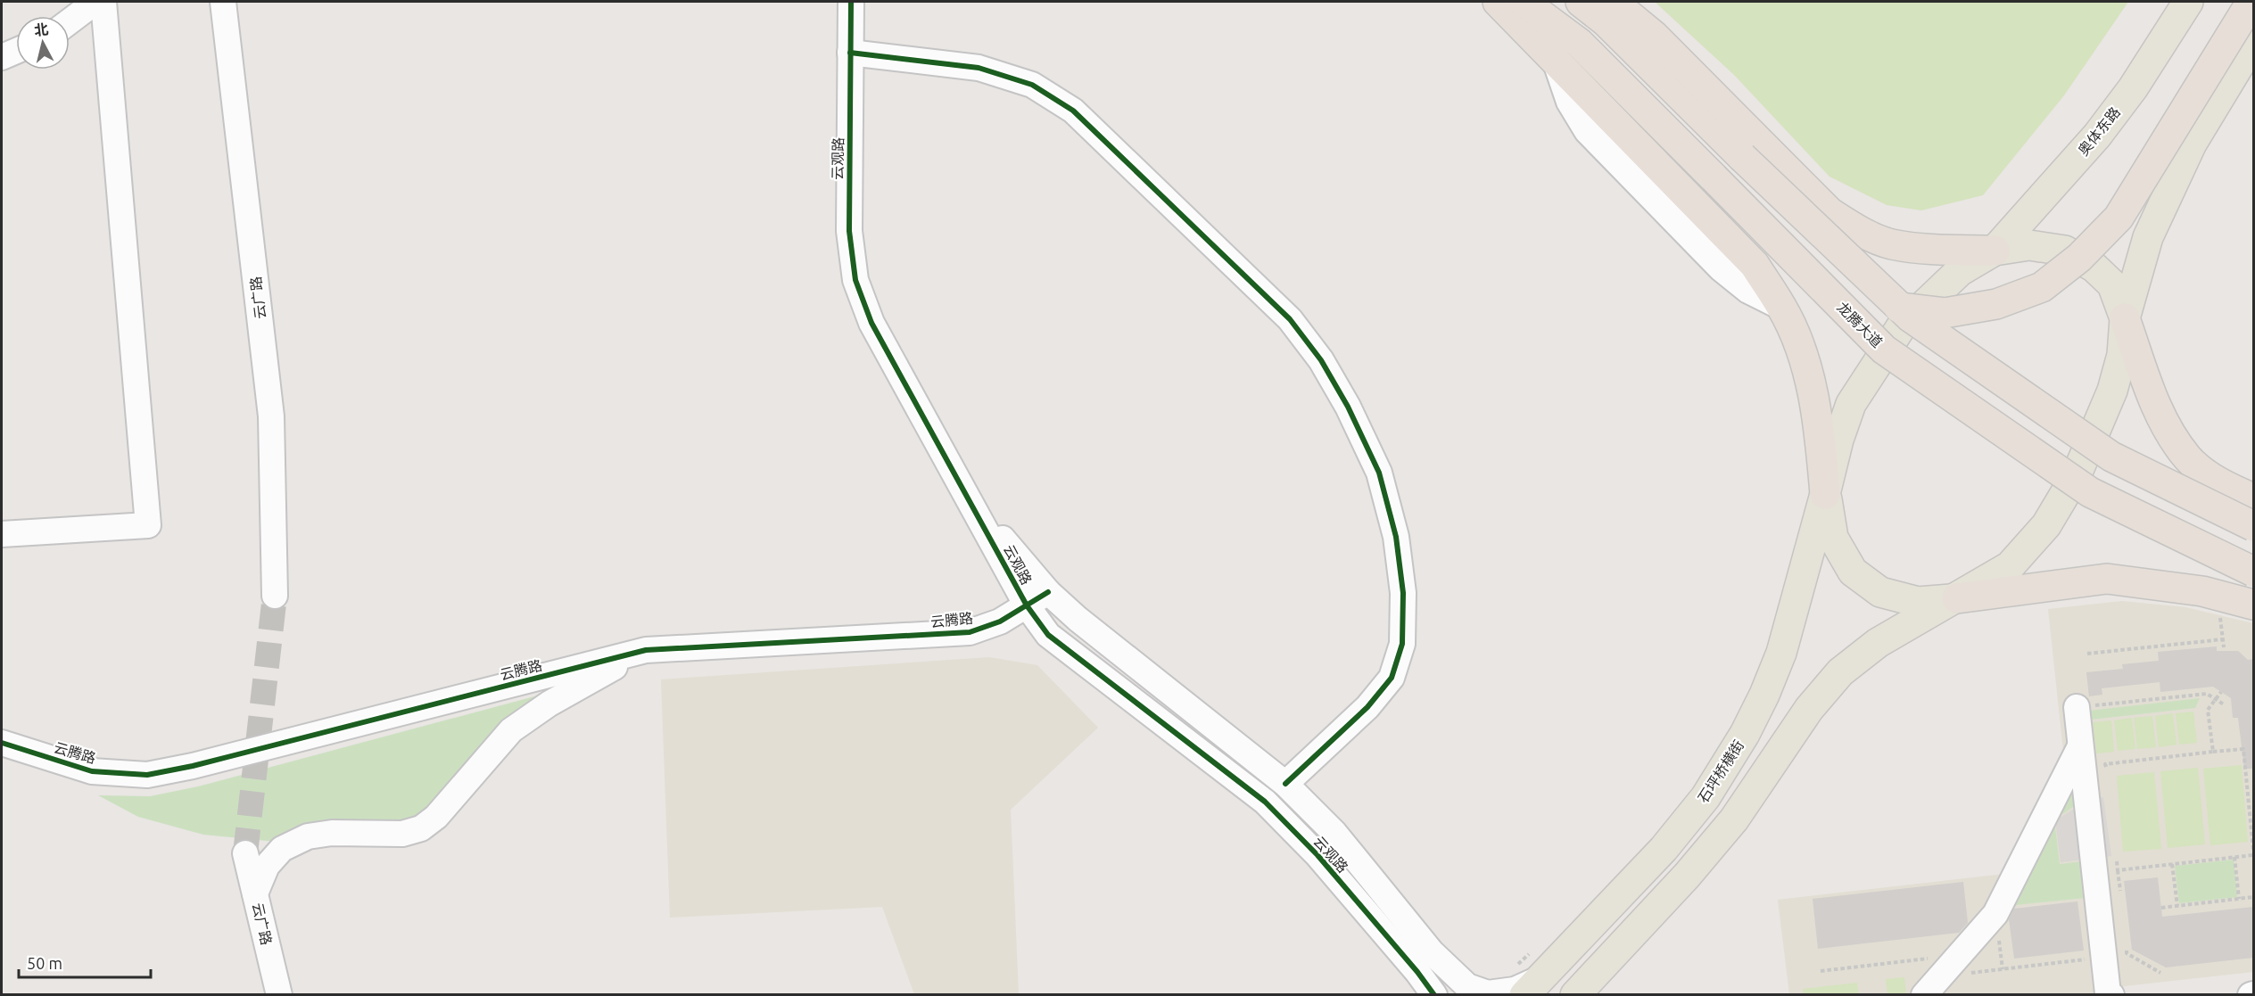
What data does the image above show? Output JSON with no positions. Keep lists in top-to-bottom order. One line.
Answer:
{"streets":{"highway":["龙腾大道"],"main road":["奥体东路","石坪桥横街"],"street":["云观路","云广路","云腾路"]},"crossings":[["奥体东路","石坪桥横街"],["云观路","云腾路"],["云观路","石坪桥横街"]],"scale_bar":"50 m","north":"top"}
